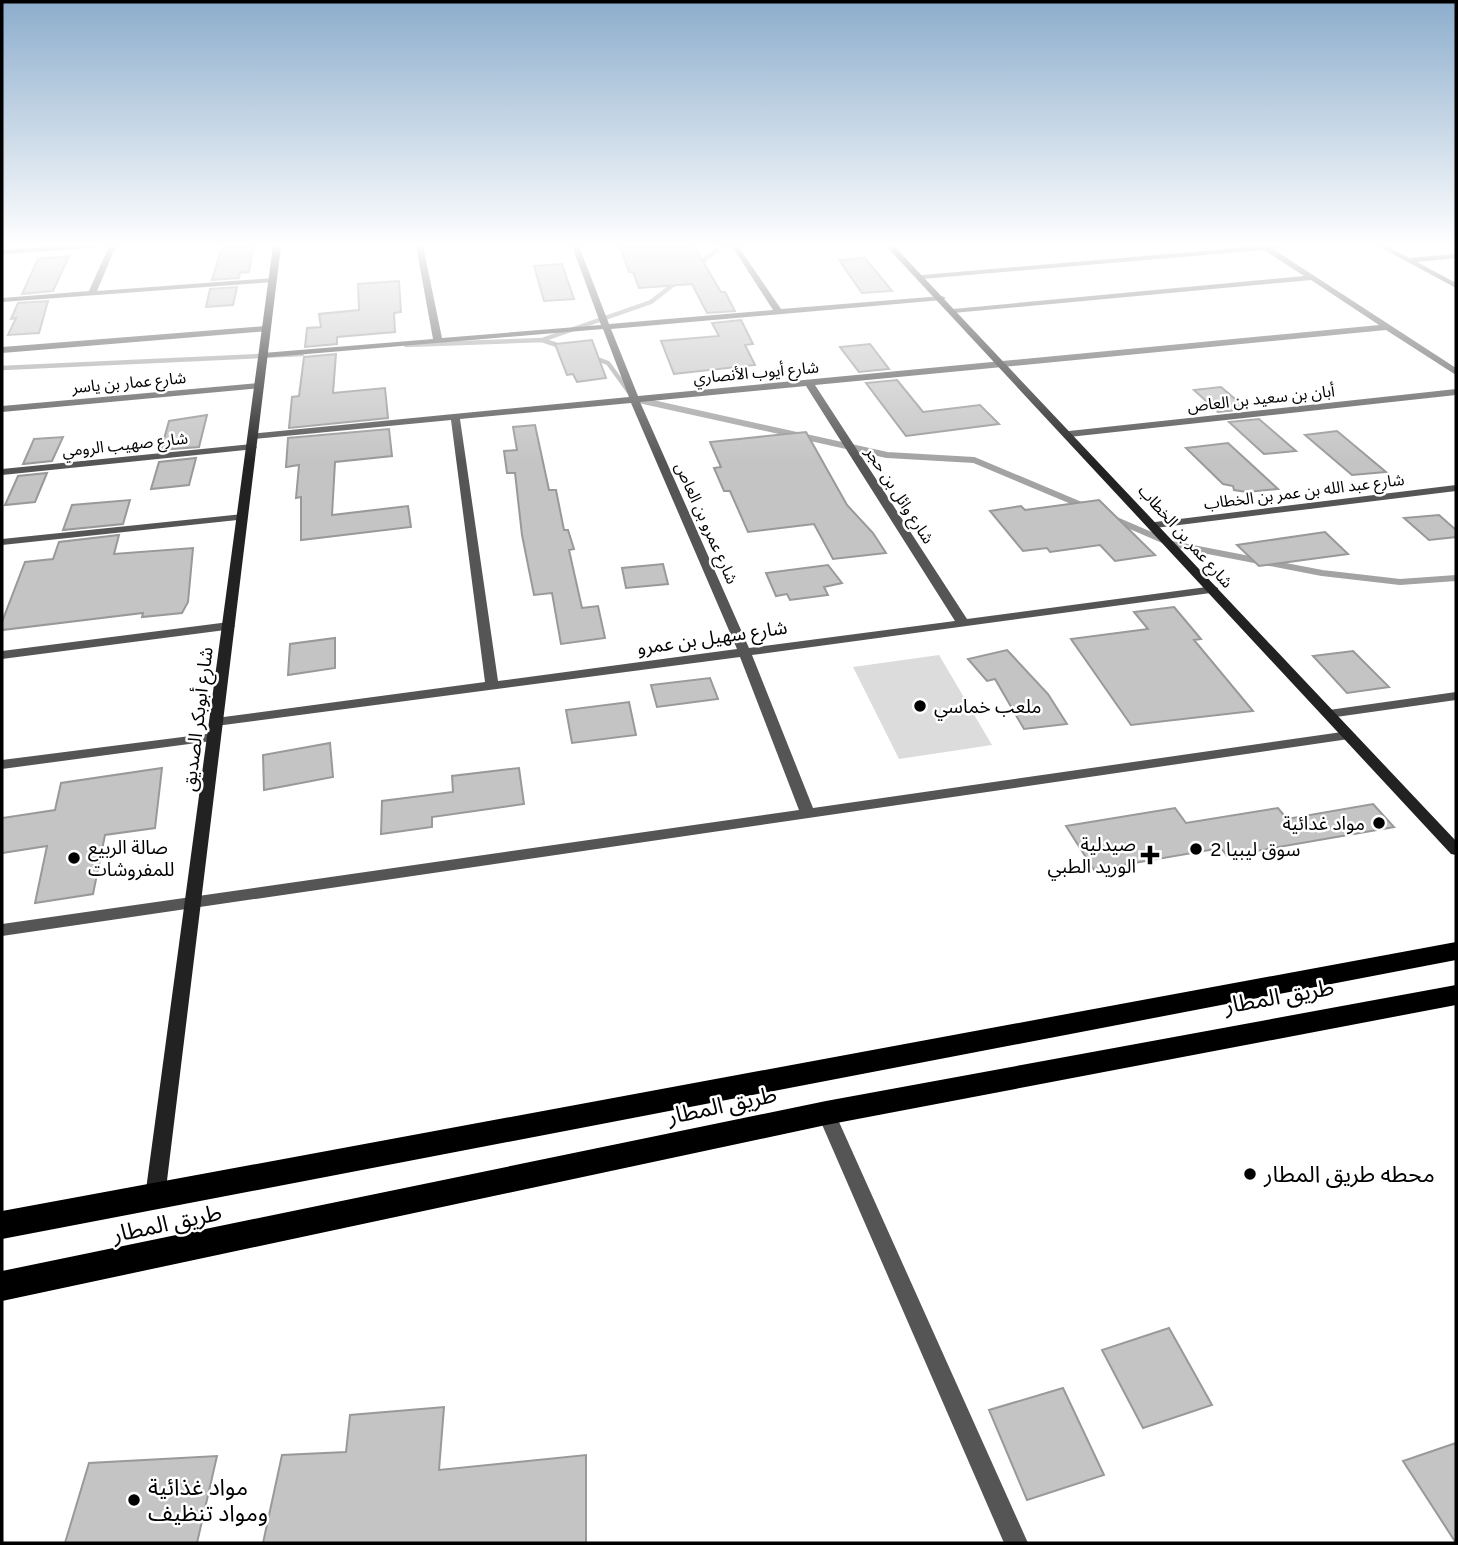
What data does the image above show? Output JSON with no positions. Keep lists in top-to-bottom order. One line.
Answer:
{"streets":{"highway":["طريق المطار"],"street":["شارع أيوب الأنصاري","شارع عمار بن ياسر","أبان بن سعيد بن العاص","شارع صهيب الرومي","شارع عبد الله بن عمر بن الخطاب","شارع وائل بن حجر","شارع عمرو بن العاص","شارع عمر بن الخطاب","شارع سهيل بن عمرو","شارع أبوبكر الصديق"]},"crossings":[["شارع أيوب الأنصاري","شارع صهيب الرومي"],["شارع أيوب الأنصاري","شارع وائل بن حجر"],["شارع أيوب الأنصاري","شارع عمرو بن العاص"],["شارع أيوب الأنصاري","شارع عمر بن الخطاب"],["شارع أيوب الأنصاري","شارع أبوبكر الصديق"],["شارع عمار بن ياسر","شارع أبوبكر الصديق"],["أبان بن سعيد بن العاص","شارع عمر بن الخطاب"],["شارع صهيب الرومي","شارع أبوبكر الصديق"],["شارع عبد الله بن عمر بن الخطاب","شارع عمر بن الخطاب"],["شارع وائل بن حجر","شارع سهيل بن عمرو"],["شارع عمرو بن العاص","شارع سهيل بن عمرو"],["شارع عمر بن الخطاب","شارع سهيل بن عمرو"],["شارع سهيل بن عمرو","شارع أبوبكر الصديق"],["شارع أبوبكر الصديق","طريق المطار"]],"places":{"other":["ملعب خماسي","مواد غدائية","سوق ليبيا 2","صالة الربيع للمفروشات","محطه طريق المطار","مواد غذائية ومواد تنظيف"],"health":["صيدلية الوريد الطبي"]}}
